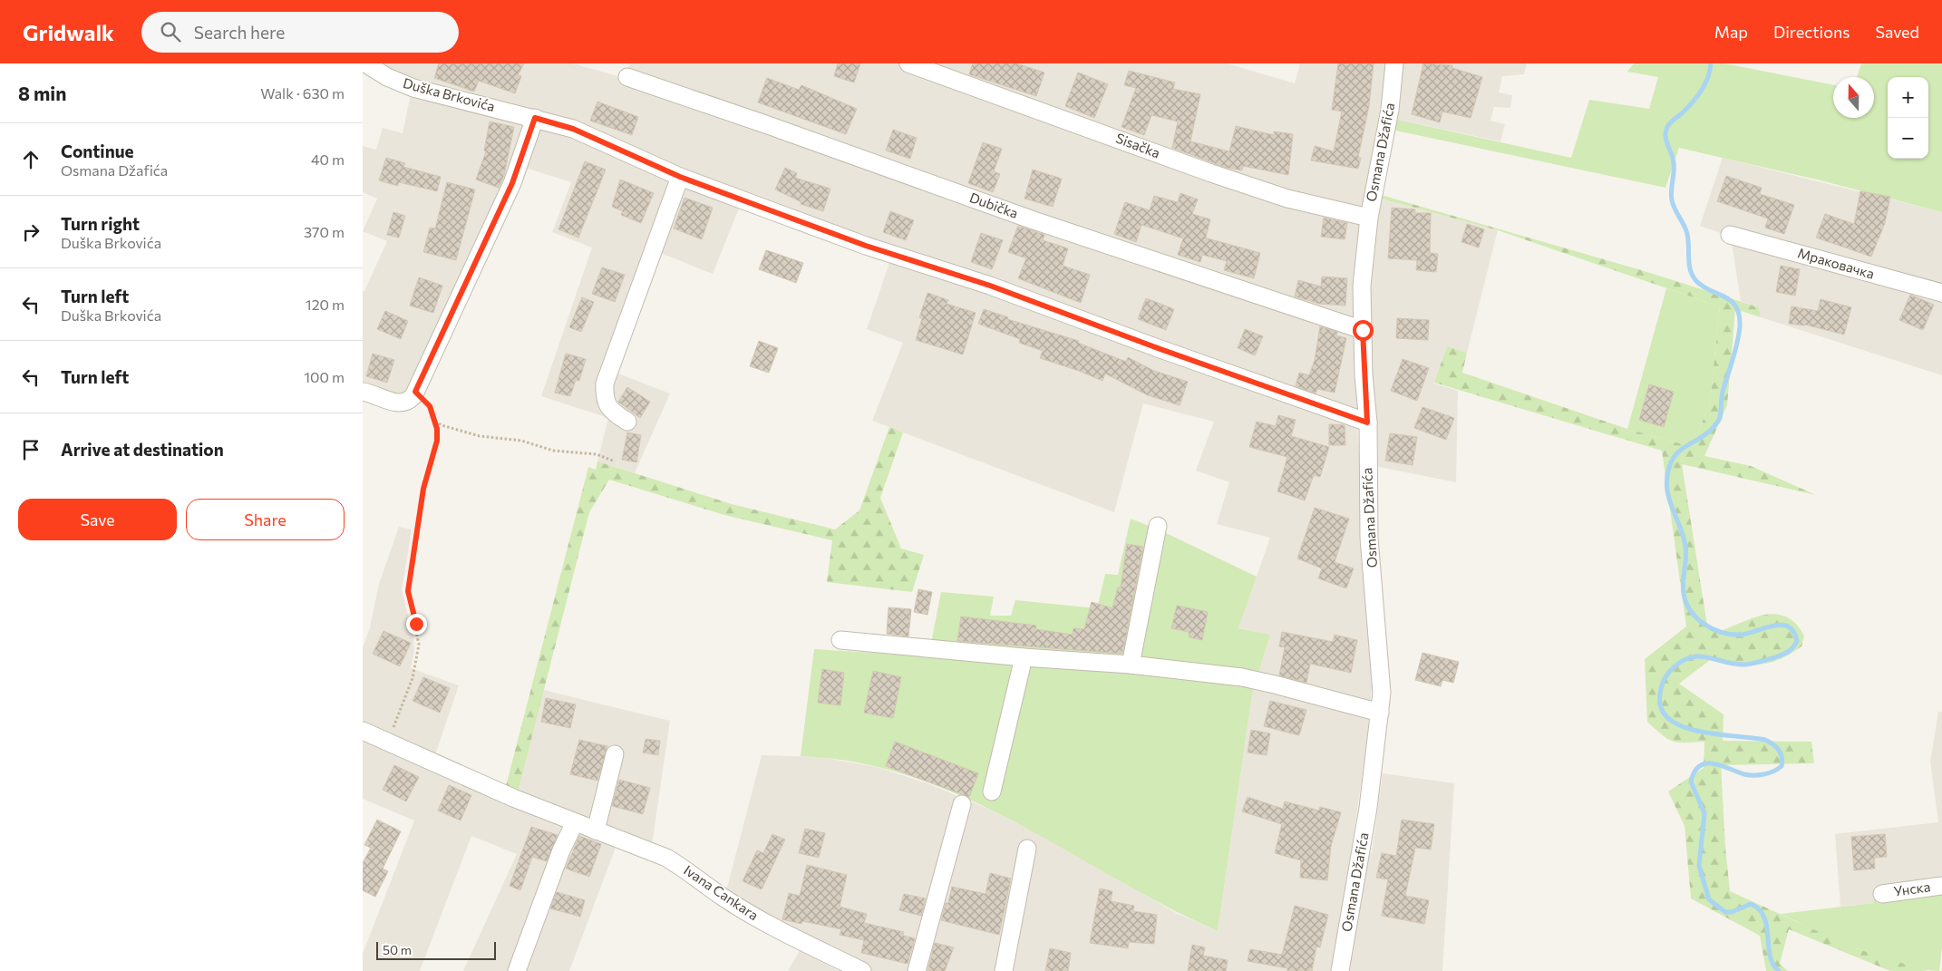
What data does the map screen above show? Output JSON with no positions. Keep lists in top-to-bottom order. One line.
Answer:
{"streets":{"street":["Duška Brkovića","Sisačka","Osmana Džafića","Dubička","Мраковачка","Унска","Ivana Cankara"]},"crossings":[["Duška Brkovića","Osmana Džafića"],["Sisačka","Osmana Džafića"],["Osmana Džafića","Dubička"]],"scale_bar":"50 m","north":"top","page":{"header":"Gridwalk","search":"Search here","nav":["Map","Directions","Saved"],"heading":["8 min","Walk · 630 m"],"map_buttons":["+","−"],"list":[["Continue","Osmana Džafića","40 m"],["Turn right","Duška Brkovića","370 m"],["Turn left","Duška Brkovića","120 m"],["Turn left","100 m"],"Arrive at destination"],"buttons":["Save","Share"],"scale":"50 m"}}
